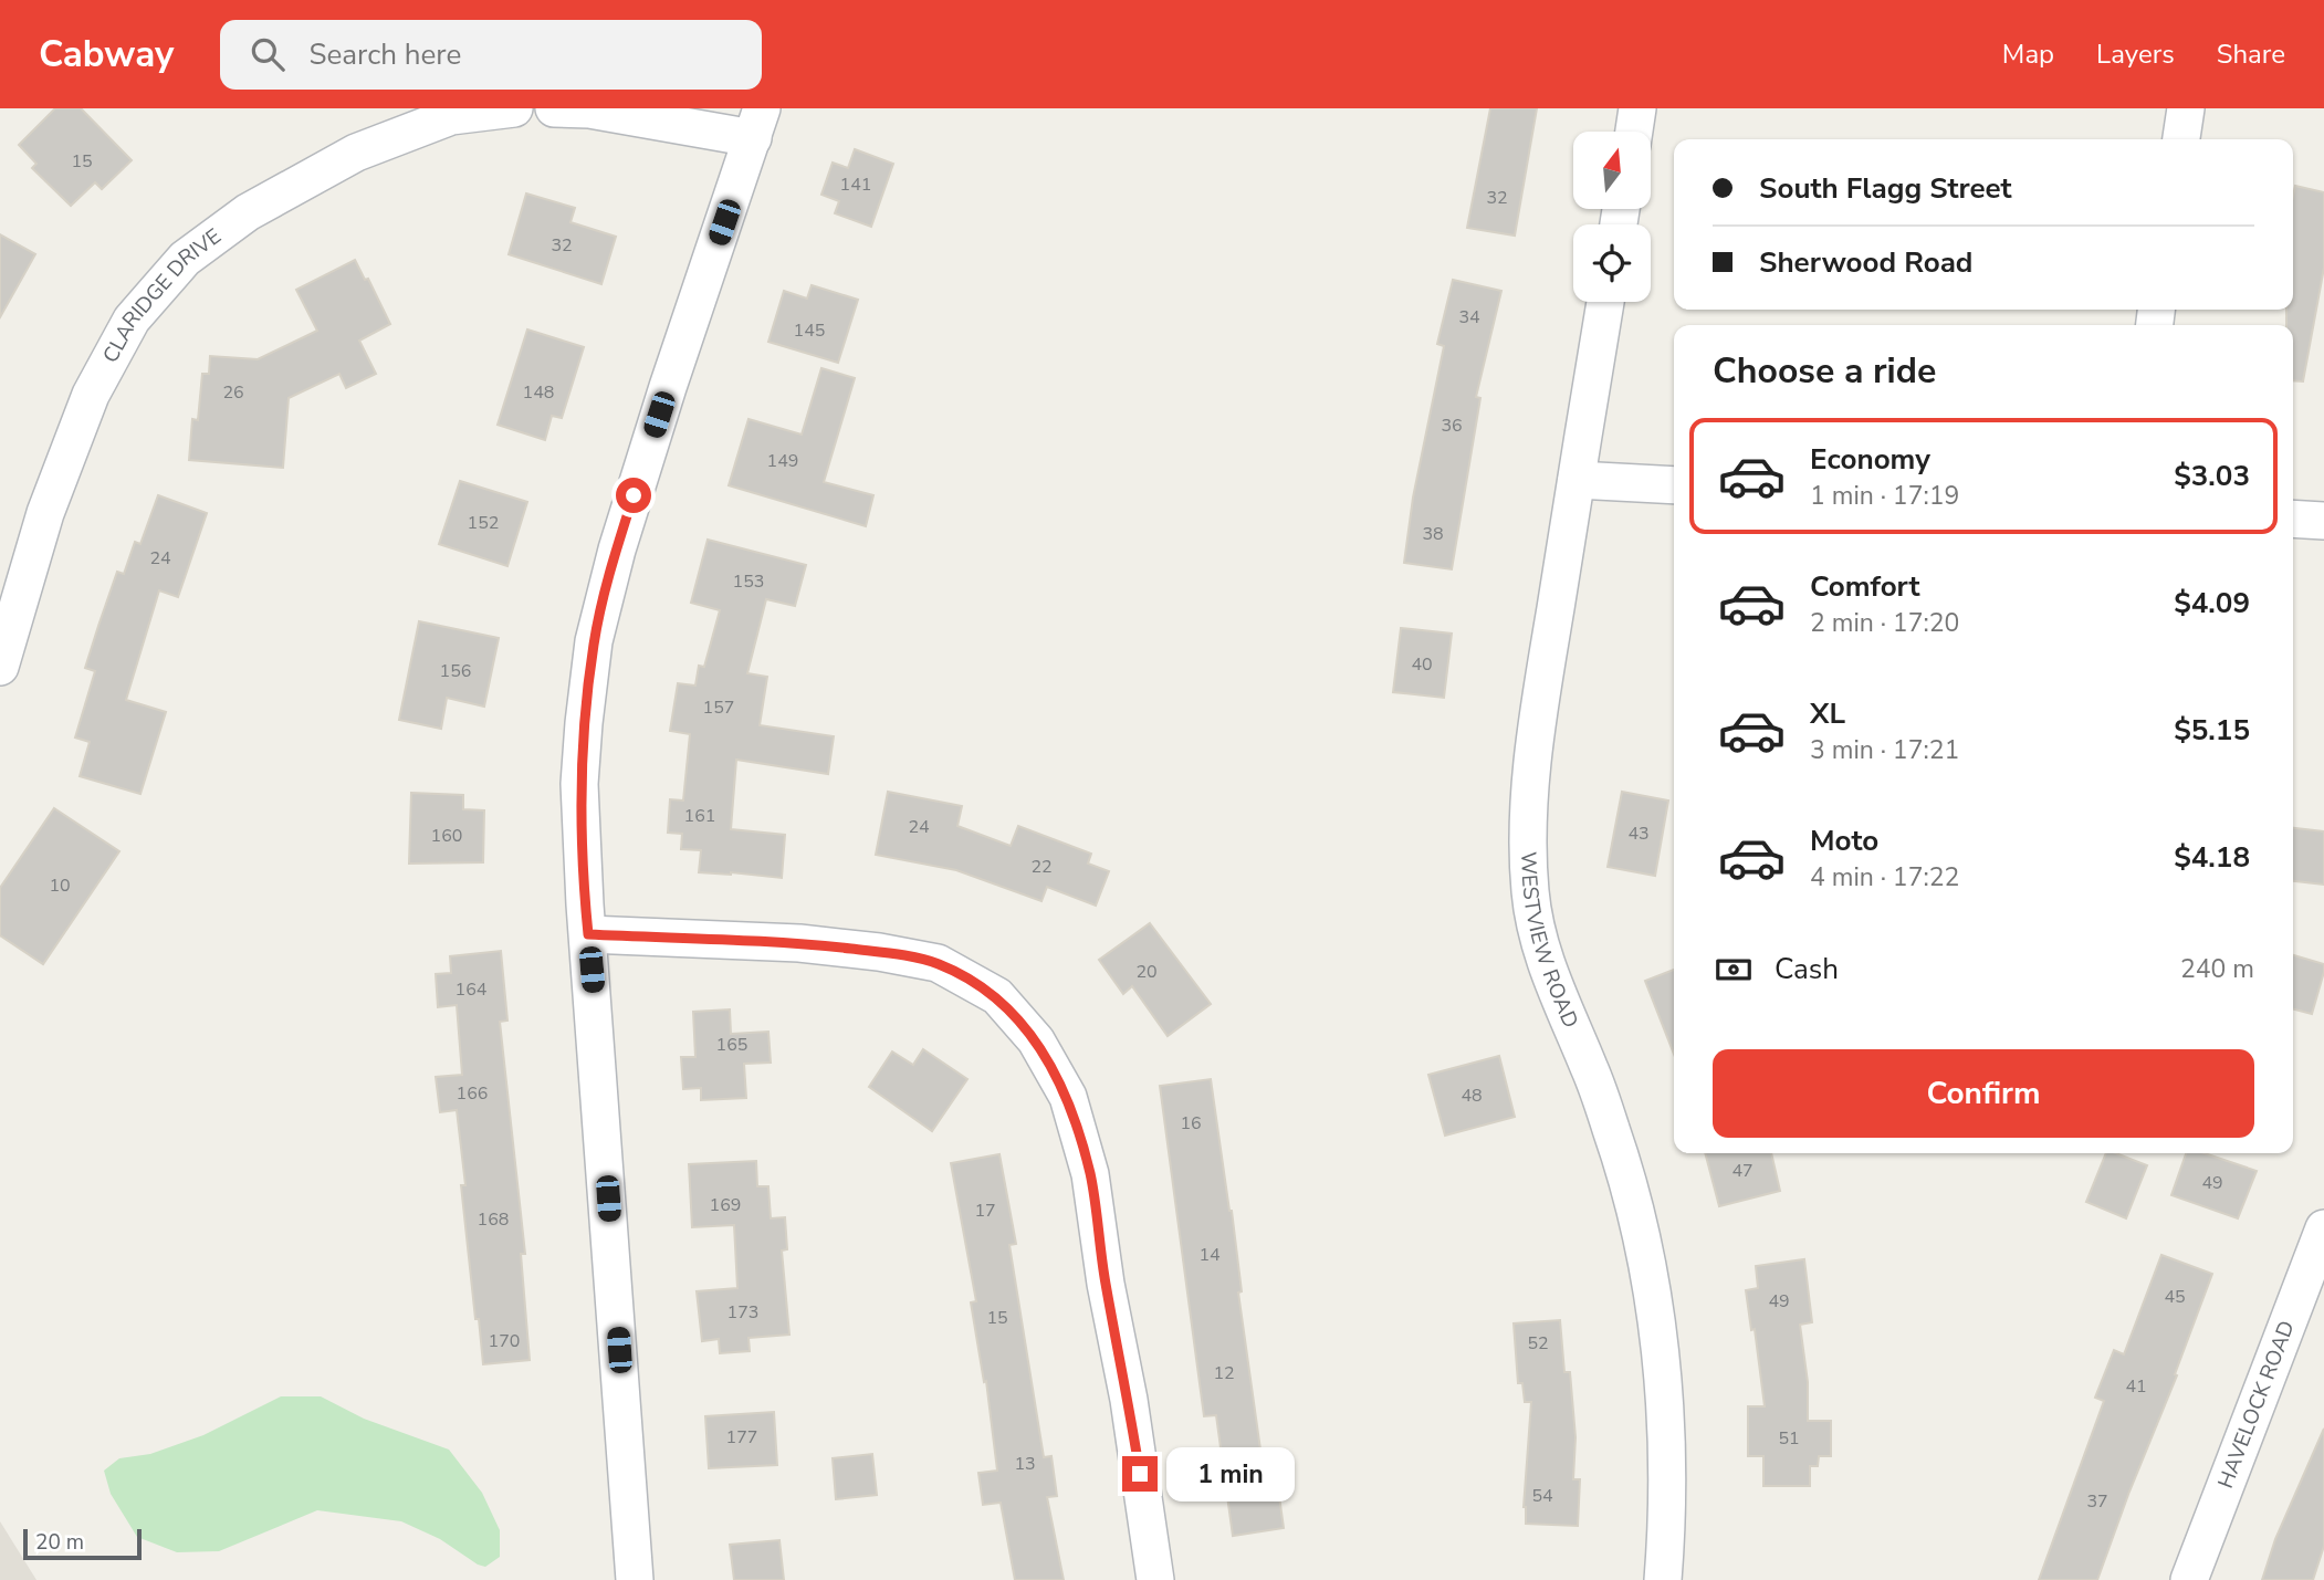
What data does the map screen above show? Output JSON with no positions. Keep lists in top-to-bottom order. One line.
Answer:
{"streets":{"street":["CLARIDGE DRIVE","WESTVIEW ROAD","HAVELOCK ROAD"]},"house_numbers":["15","141","32","32","34","145","26","148","36","149","152","38","24","153","40","156","157","161","24","43","160","22","10","20","164","165","166","48","16","47","49","169","17","168","14","45","49","173","15","170","52","12","41","177","51","13","54","37"],"scale_bar":"20 m","north":"top","page":{"header":"Cabway","search":"Search here","nav":["Map","Layers","Share"],"banner":["South Flagg Street","Sherwood Road"],"heading":"Choose a ride","list":[{"name":"Economy","note":"1 min · 17:19","value":"$3.03"},{"name":"Comfort","note":"2 min · 17:20","value":"$4.09"},{"name":"XL","note":"3 min · 17:21","value":"$5.15"},{"name":"Moto","note":"4 min · 17:22","value":"$4.18"}],"pay":["Cash","240 m"],"buttons":"Confirm","bubble":"1 min","scale":"20 m"}}
